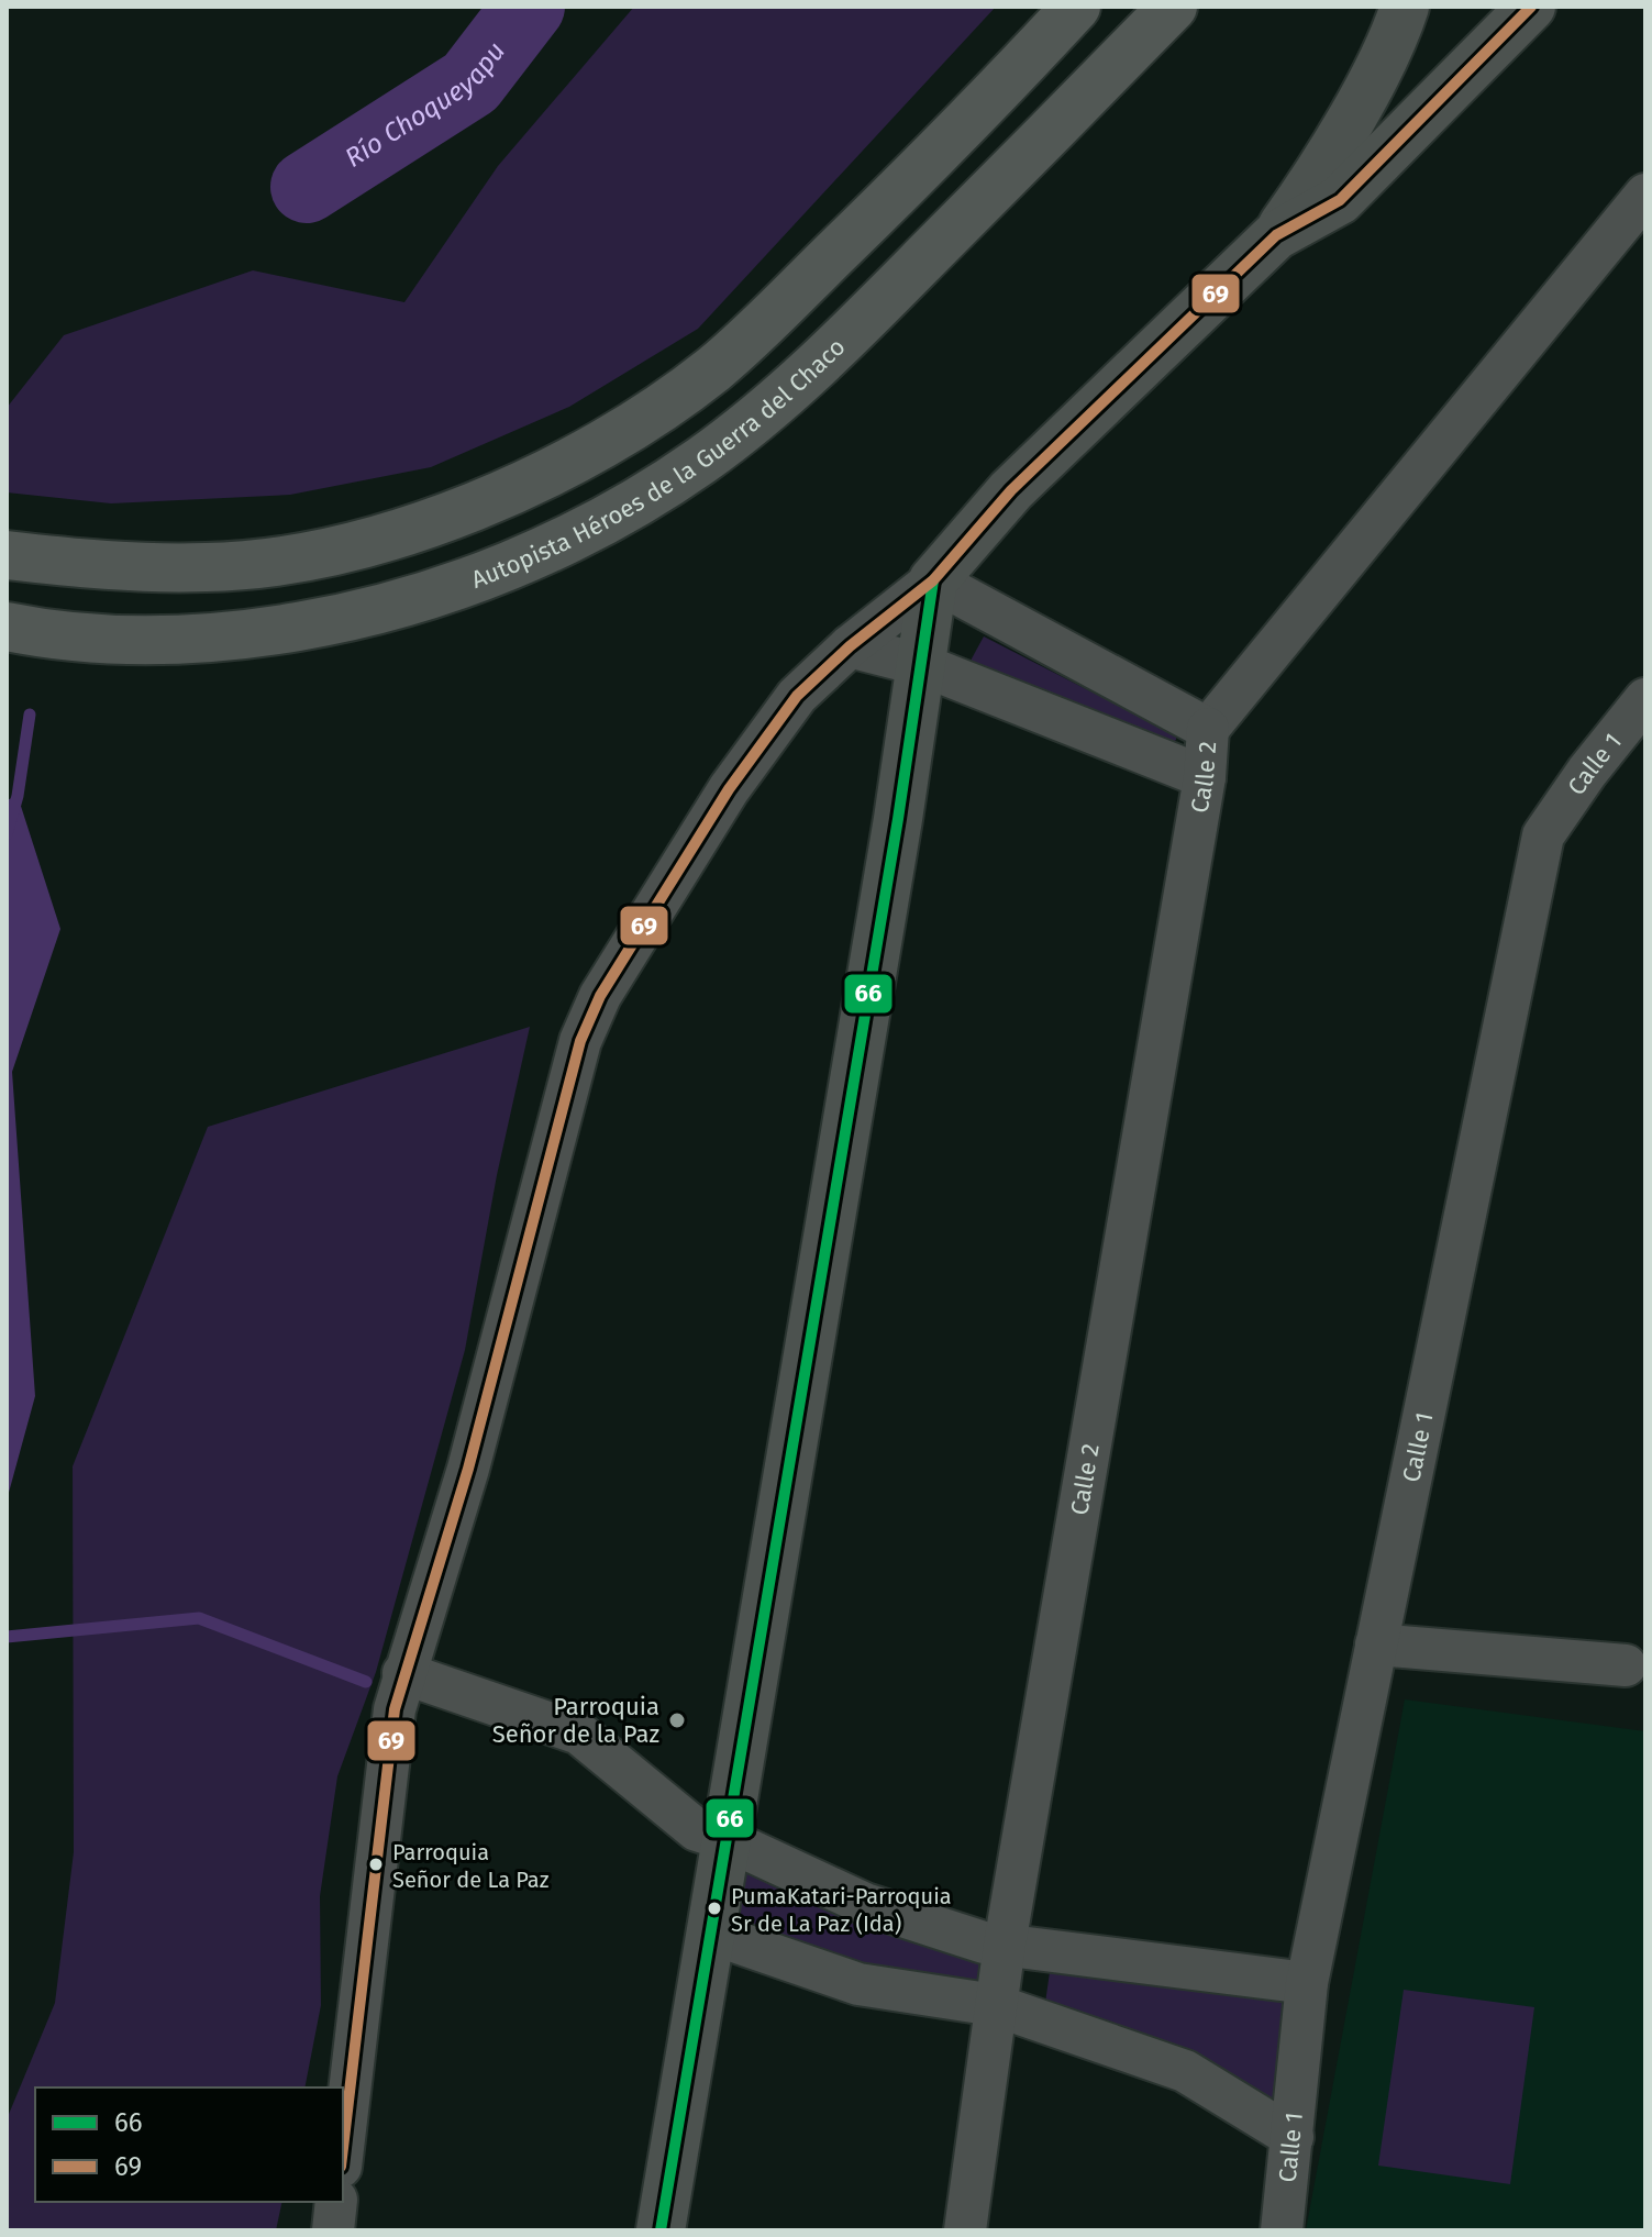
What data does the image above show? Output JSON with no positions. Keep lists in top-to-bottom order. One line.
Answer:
{"streets":{"highway":["Autopista Héroes de la Guerra del Chaco"],"street":["Calle 1","Calle 2"]},"water":["Río Choqueyapu"],"places":["Parroquia Señor de la Paz","Parroquia Señor de La Paz","PumaKatari-Parroquia Sr de La Paz (Ida)"],"lines":["transit line 69","transit line 66"],"legend":["66","69"]}
